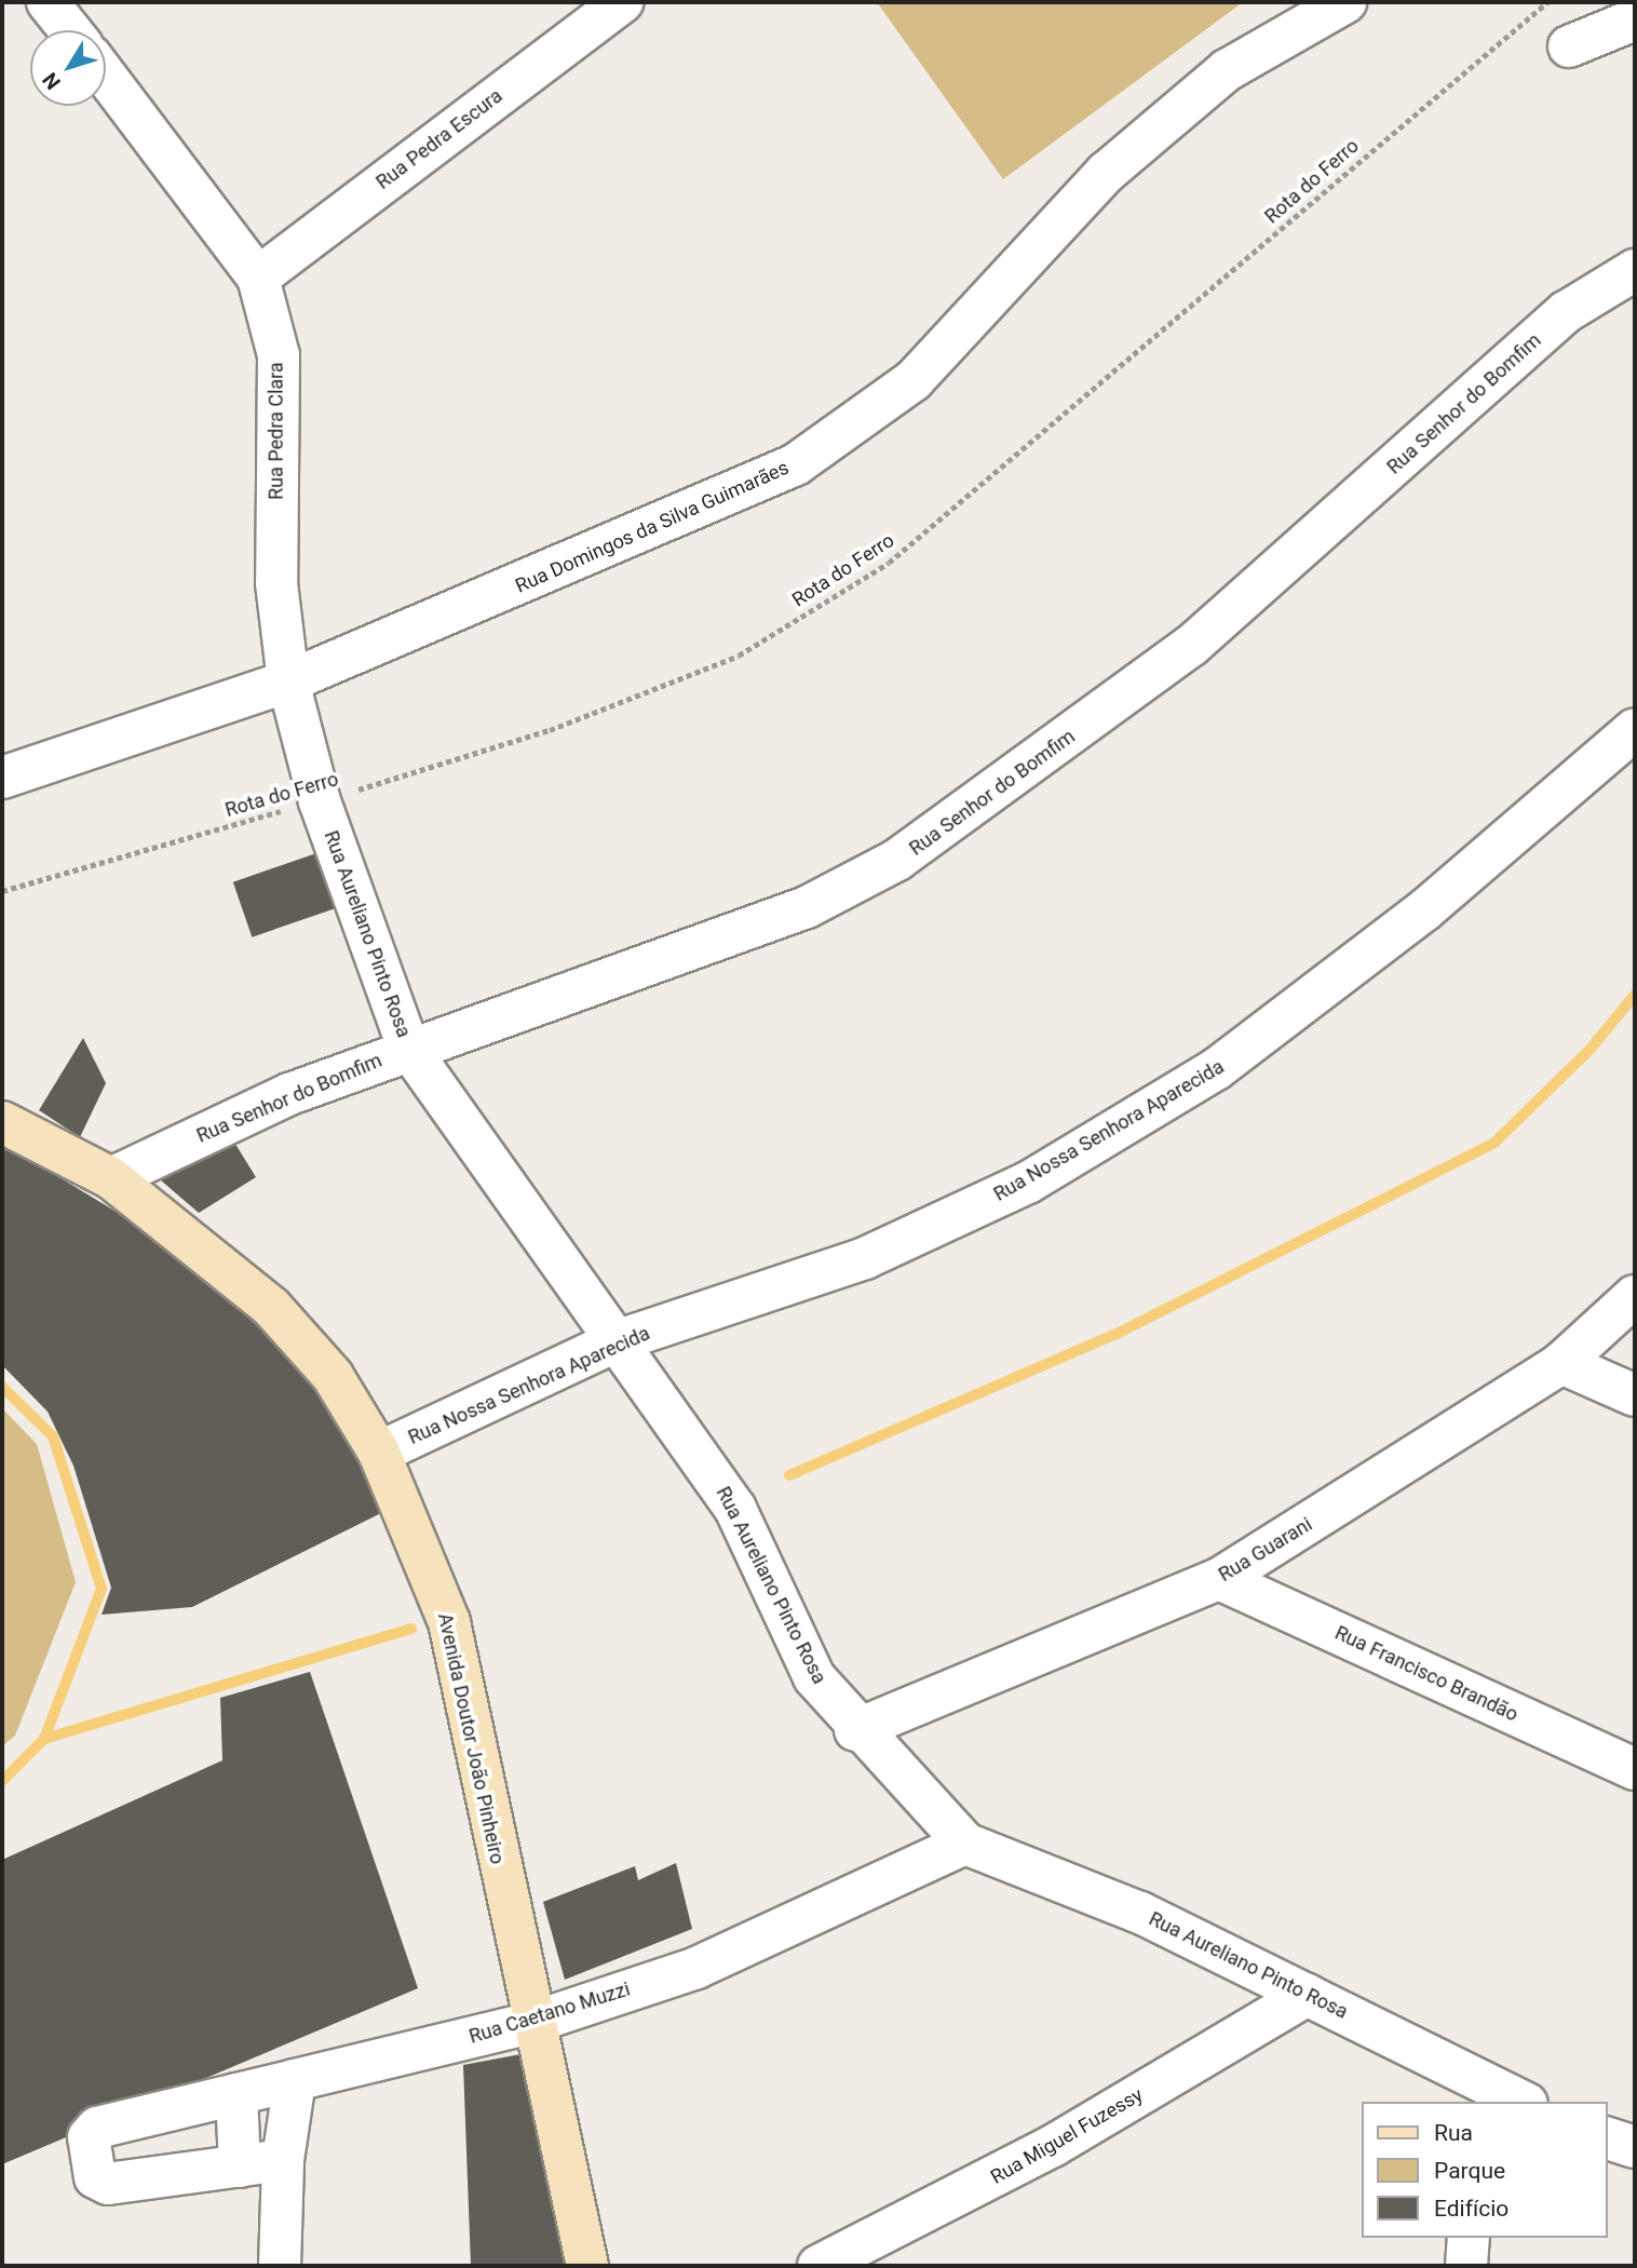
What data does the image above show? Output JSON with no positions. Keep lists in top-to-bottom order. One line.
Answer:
{"streets":{"main road":["Avenida Doutor João Pinheiro"],"street":["Rua Pedra Escura","Rua Senhor do Bomfim","Rua Pedra Clara","Rua Domingos da Silva Guimarães","Rua Aureliano Pinto Rosa","Rua Nossa Senhora Aparecida","Rua Guarani","Rua Francisco Brandão","Rua Caetano Muzzi","Rua Miguel Fuzessy"],"path":["Rota do Ferro"]},"crossings":[["Rua Pedra Escura","Rua Pedra Clara"],["Rota do Ferro","Rua Aureliano Pinto Rosa"],["Rua Senhor do Bomfim","Rua Aureliano Pinto Rosa"],["Rua Senhor do Bomfim","Avenida Doutor João Pinheiro"],["Rua Pedra Clara","Rua Domingos da Silva Guimarães"],["Rua Pedra Clara","Rua Aureliano Pinto Rosa"],["Rua Domingos da Silva Guimarães","Rua Aureliano Pinto Rosa"],["Rua Aureliano Pinto Rosa","Rua Nossa Senhora Aparecida"],["Rua Aureliano Pinto Rosa","Rua Guarani"],["Rua Aureliano Pinto Rosa","Rua Caetano Muzzi"],["Rua Aureliano Pinto Rosa","Rua Miguel Fuzessy"],["Rua Nossa Senhora Aparecida","Avenida Doutor João Pinheiro"],["Rua Guarani","Rua Francisco Brandão"],["Avenida Doutor João Pinheiro","Rua Caetano Muzzi"]],"legend":["Rua","Parque","Edifício"],"north":"bottom left"}
